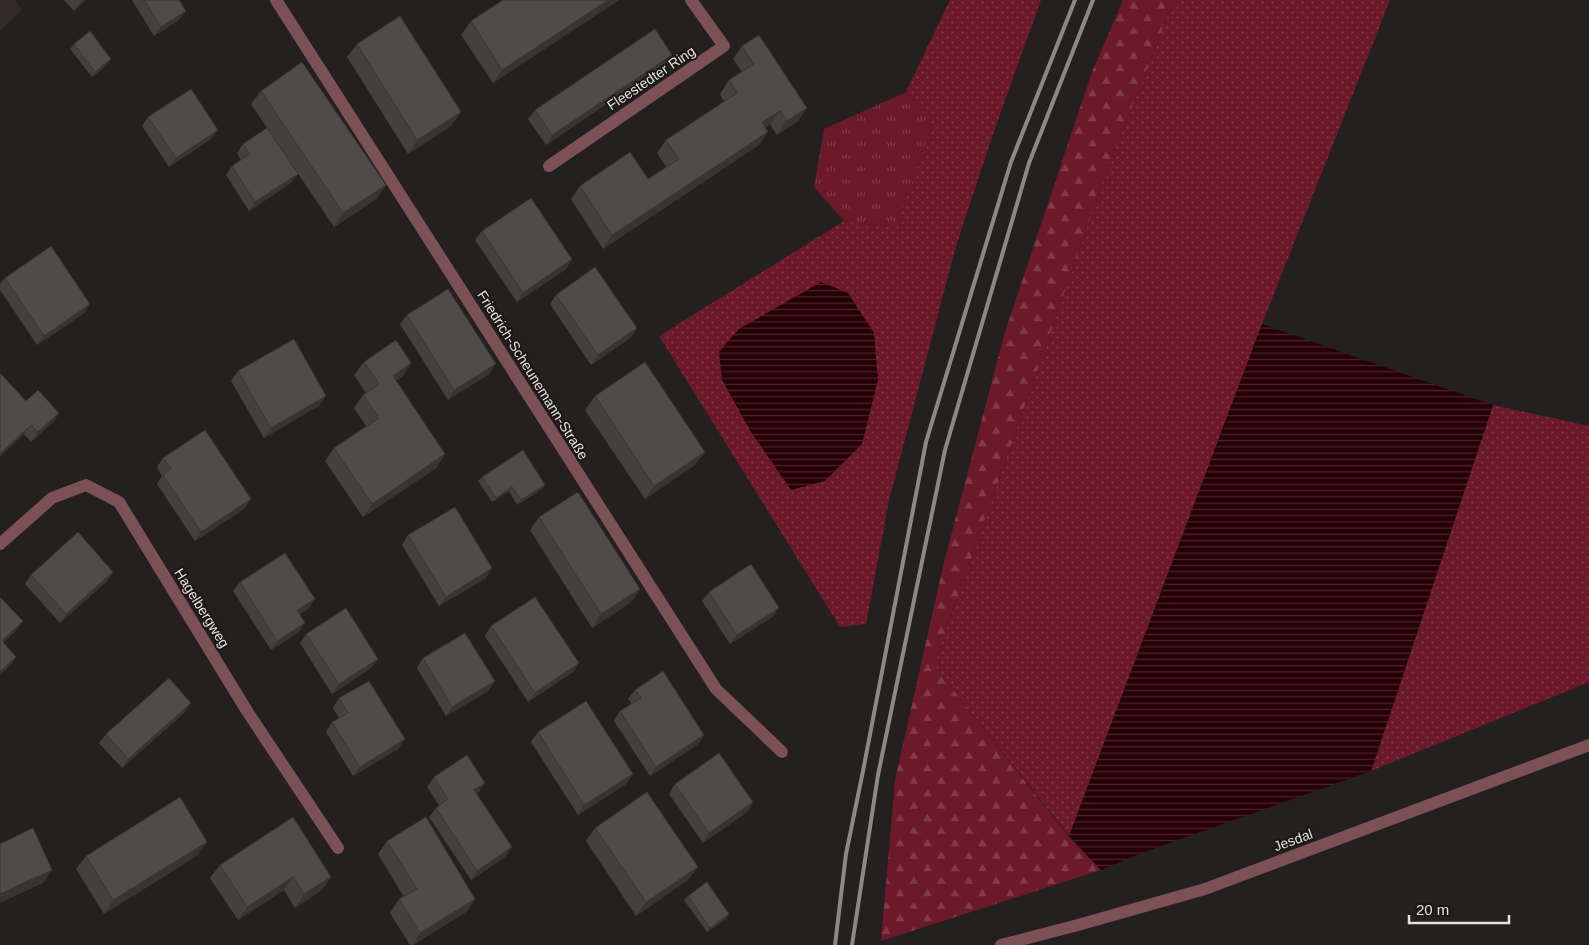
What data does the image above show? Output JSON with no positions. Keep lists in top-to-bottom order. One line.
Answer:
{"streets":{"street":["Fleestedter Ring","Friedrich-Scheunemann-Straße","Hagelbergweg","Jesdal"]},"scale_bar":"20 m"}
